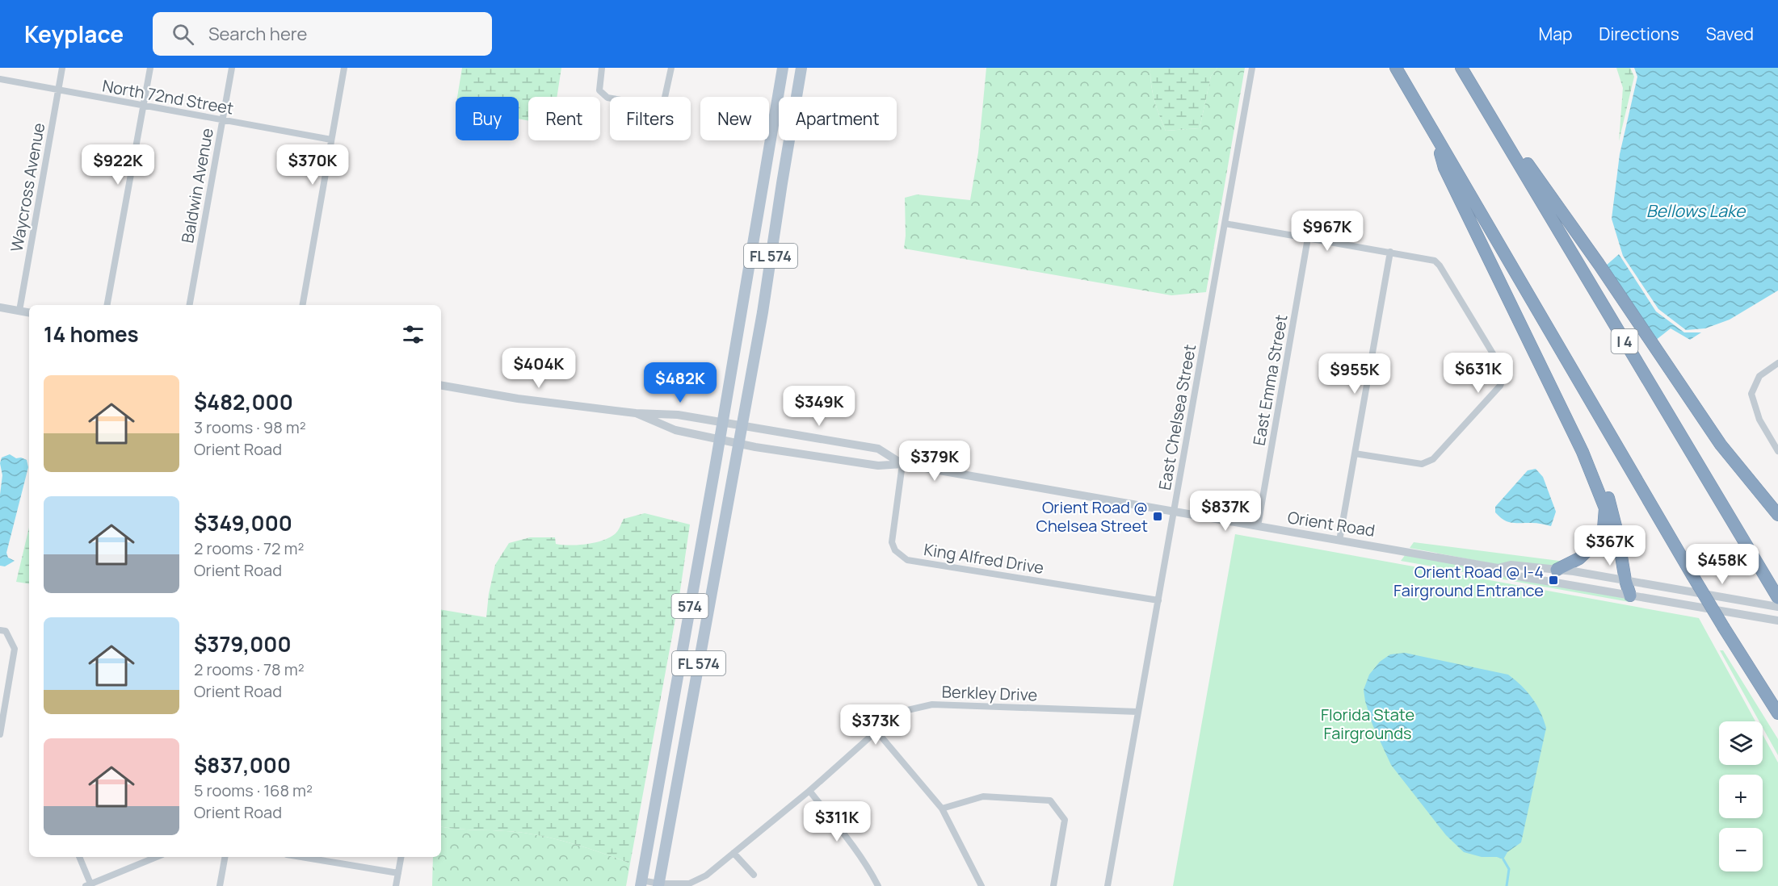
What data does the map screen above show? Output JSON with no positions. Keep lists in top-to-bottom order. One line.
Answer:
{"streets":{"highway":["I 4"],"main road":["FL 574","574"],"street":["North 72nd Street","Baldwin Avenue","Waycross Avenue","East Emma Street","East Chelsea Street","Orient Road","King Alfred Drive","Berkley Drive"]},"crossings":[["North 72nd Street","Baldwin Avenue"],["North 72nd Street","Waycross Avenue"],["FL 574","Orient Road"],["FL 574","Berkley Drive"],["I 4","Orient Road"],["East Emma Street","Orient Road"],["East Chelsea Street","Orient Road"],["East Chelsea Street","King Alfred Drive"],["East Chelsea Street","Berkley Drive"],["Orient Road","King Alfred Drive"],["Orient Road","574"],["574","Berkley Drive"]],"water":["Bellows Lake"],"parks":["Florida State Fairgrounds"],"places":{"transit":["Orient Road @ Chelsea Street","Orient Road @ I-4 Fairground Entrance"]},"page":{"header":"Keyplace","search":"Search here","nav":["Map","Directions","Saved"],"chip":["Buy","Rent","Filters","New","Apartment"],"price":["$922K","$370K","$967K","$404K","$631K","$955K","$482K","$349K","$379K","$837K","$367K","$458K","$373K","$311K"],"heading":"14 homes","list":[{"name":"$482,000","note":"3 rooms · 98 m² · Orient Road"},{"name":"$349,000","note":"2 rooms · 72 m² · Orient Road"},{"name":"$379,000","note":"2 rooms · 78 m² · Orient Road"},{"name":"$837,000","note":"5 rooms · 168 m² · Orient Road"}],"map_buttons":["+","−"]}}
